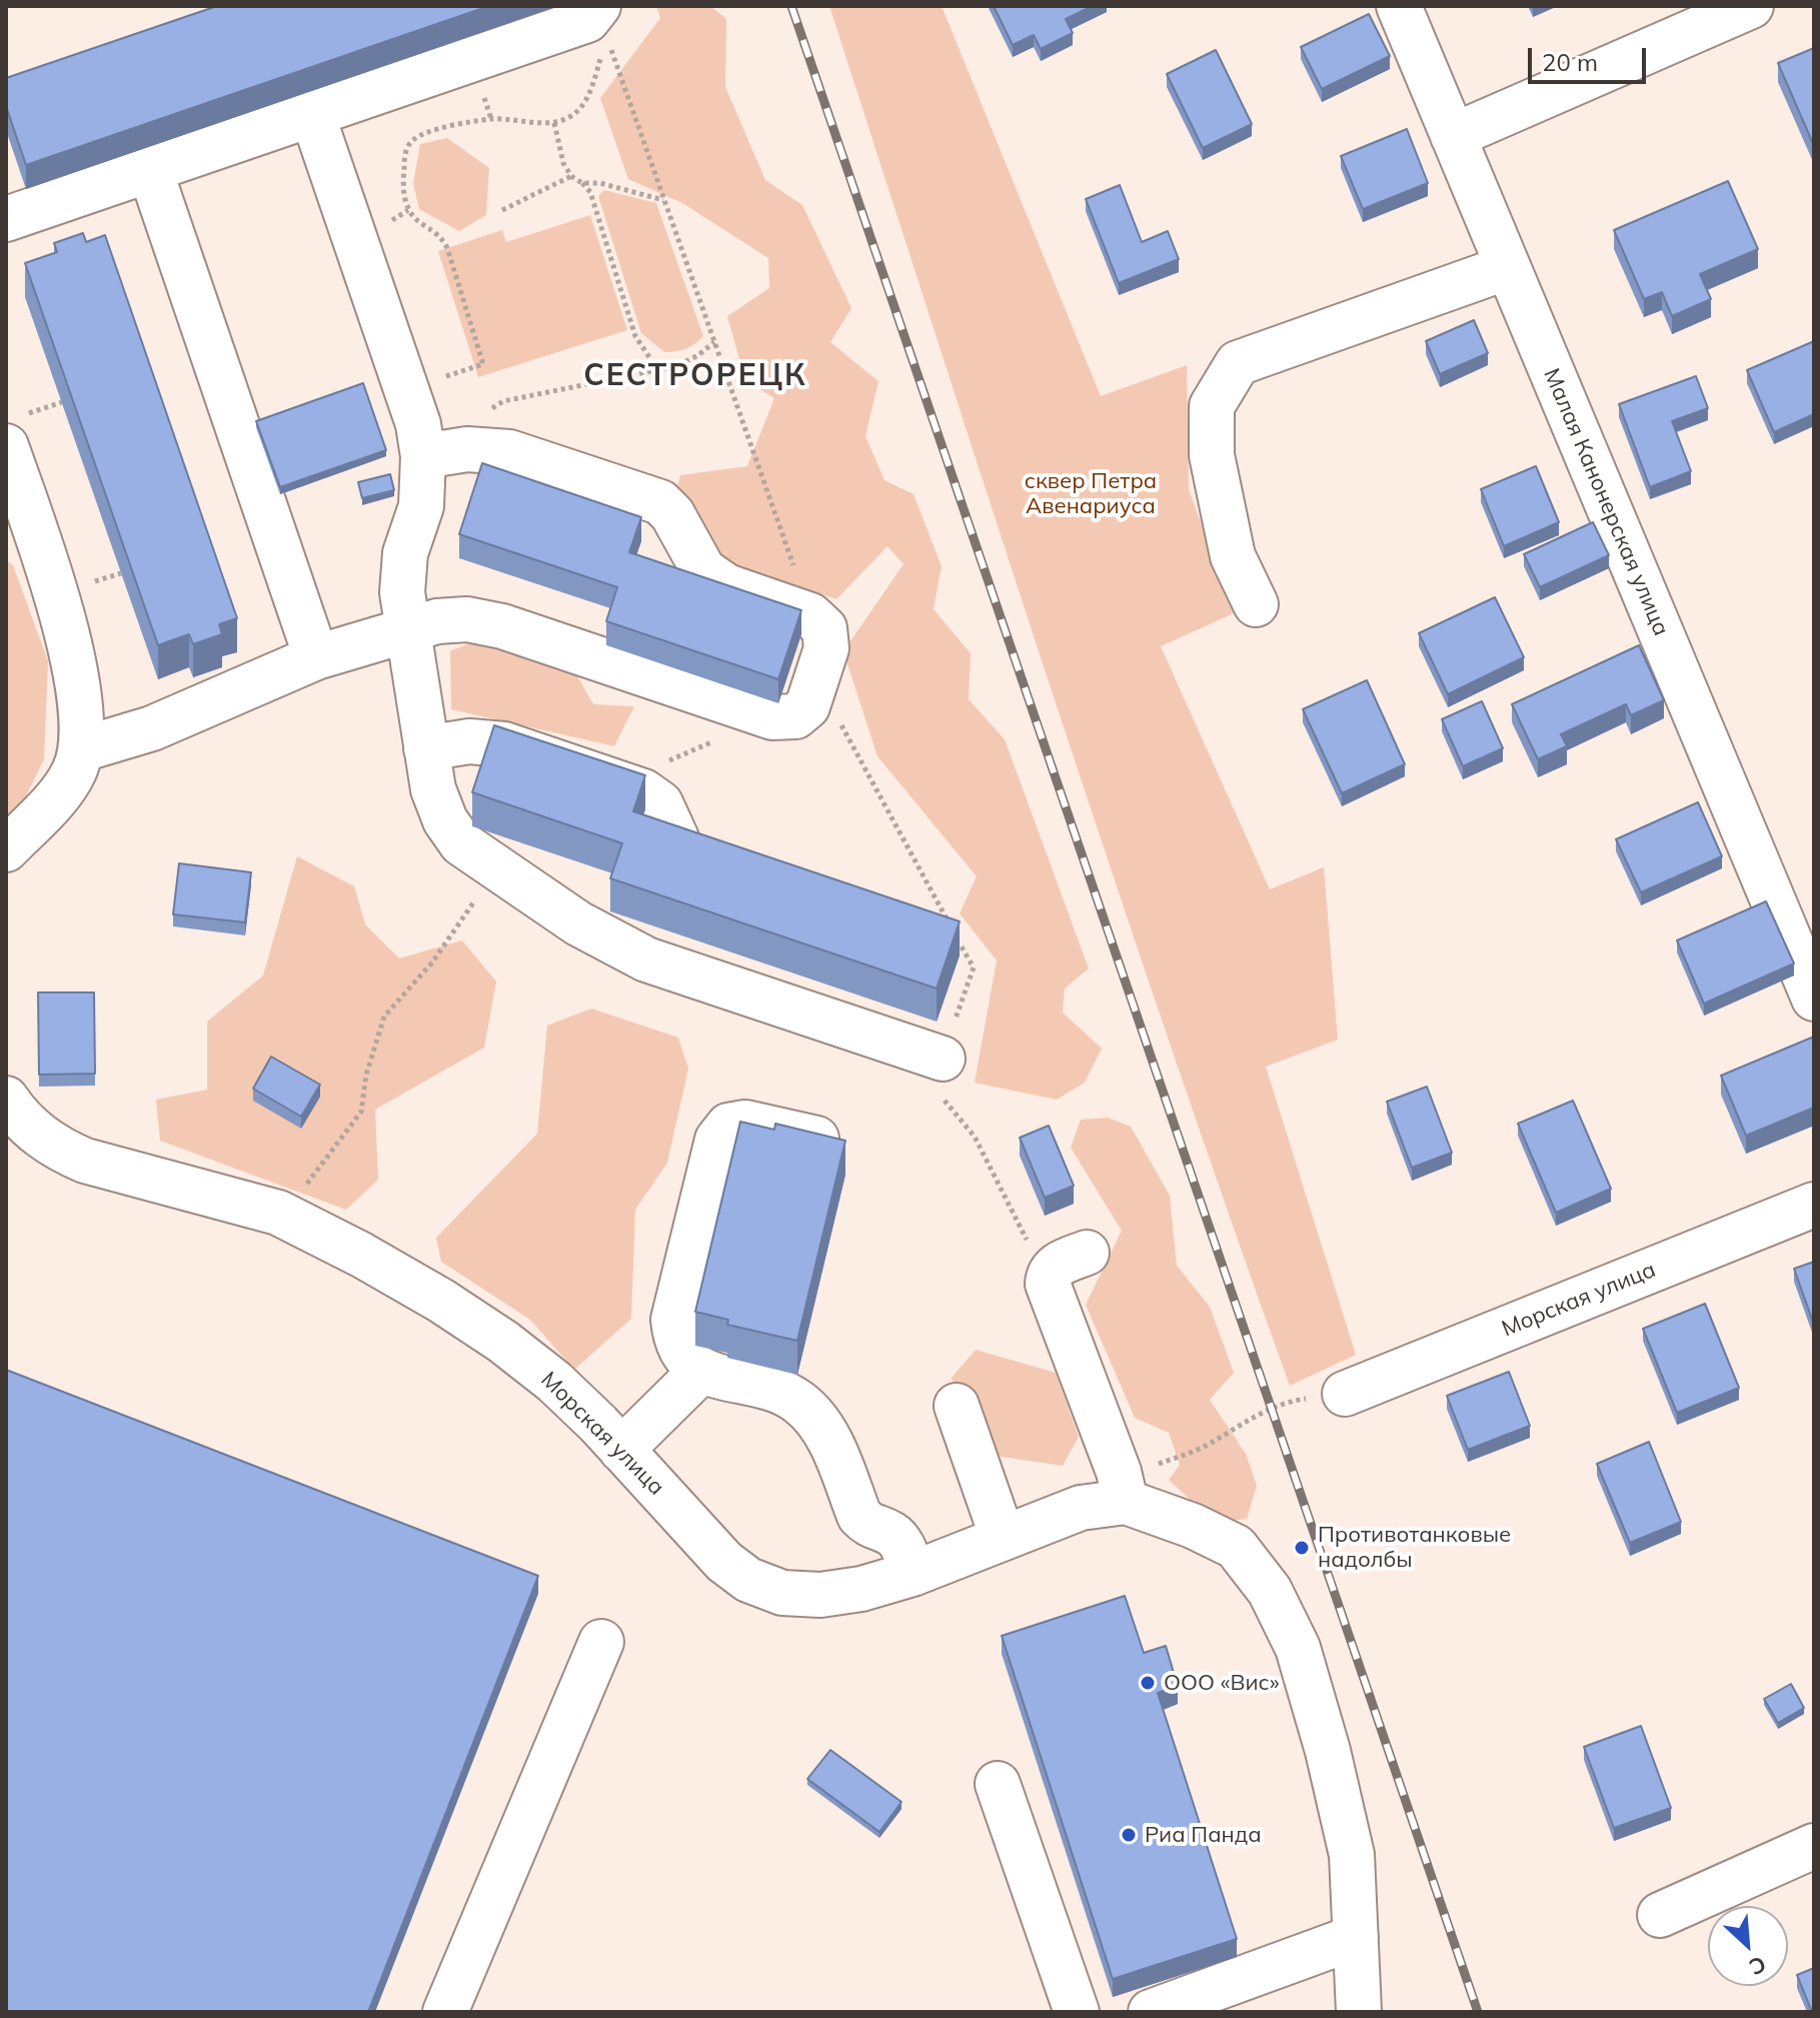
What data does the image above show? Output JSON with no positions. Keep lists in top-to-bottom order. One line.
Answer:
{"streets":{"street":["Малая Канонерская улица","Морская улица"]},"districts":["СЕСТРОРЕЦК"],"parks":["сквер Петра Авенариуса"],"places":["Противотанковые надолбы","ООО «Вис»","Риа Панда"],"scale_bar":"20 m","north":"bottom right"}
